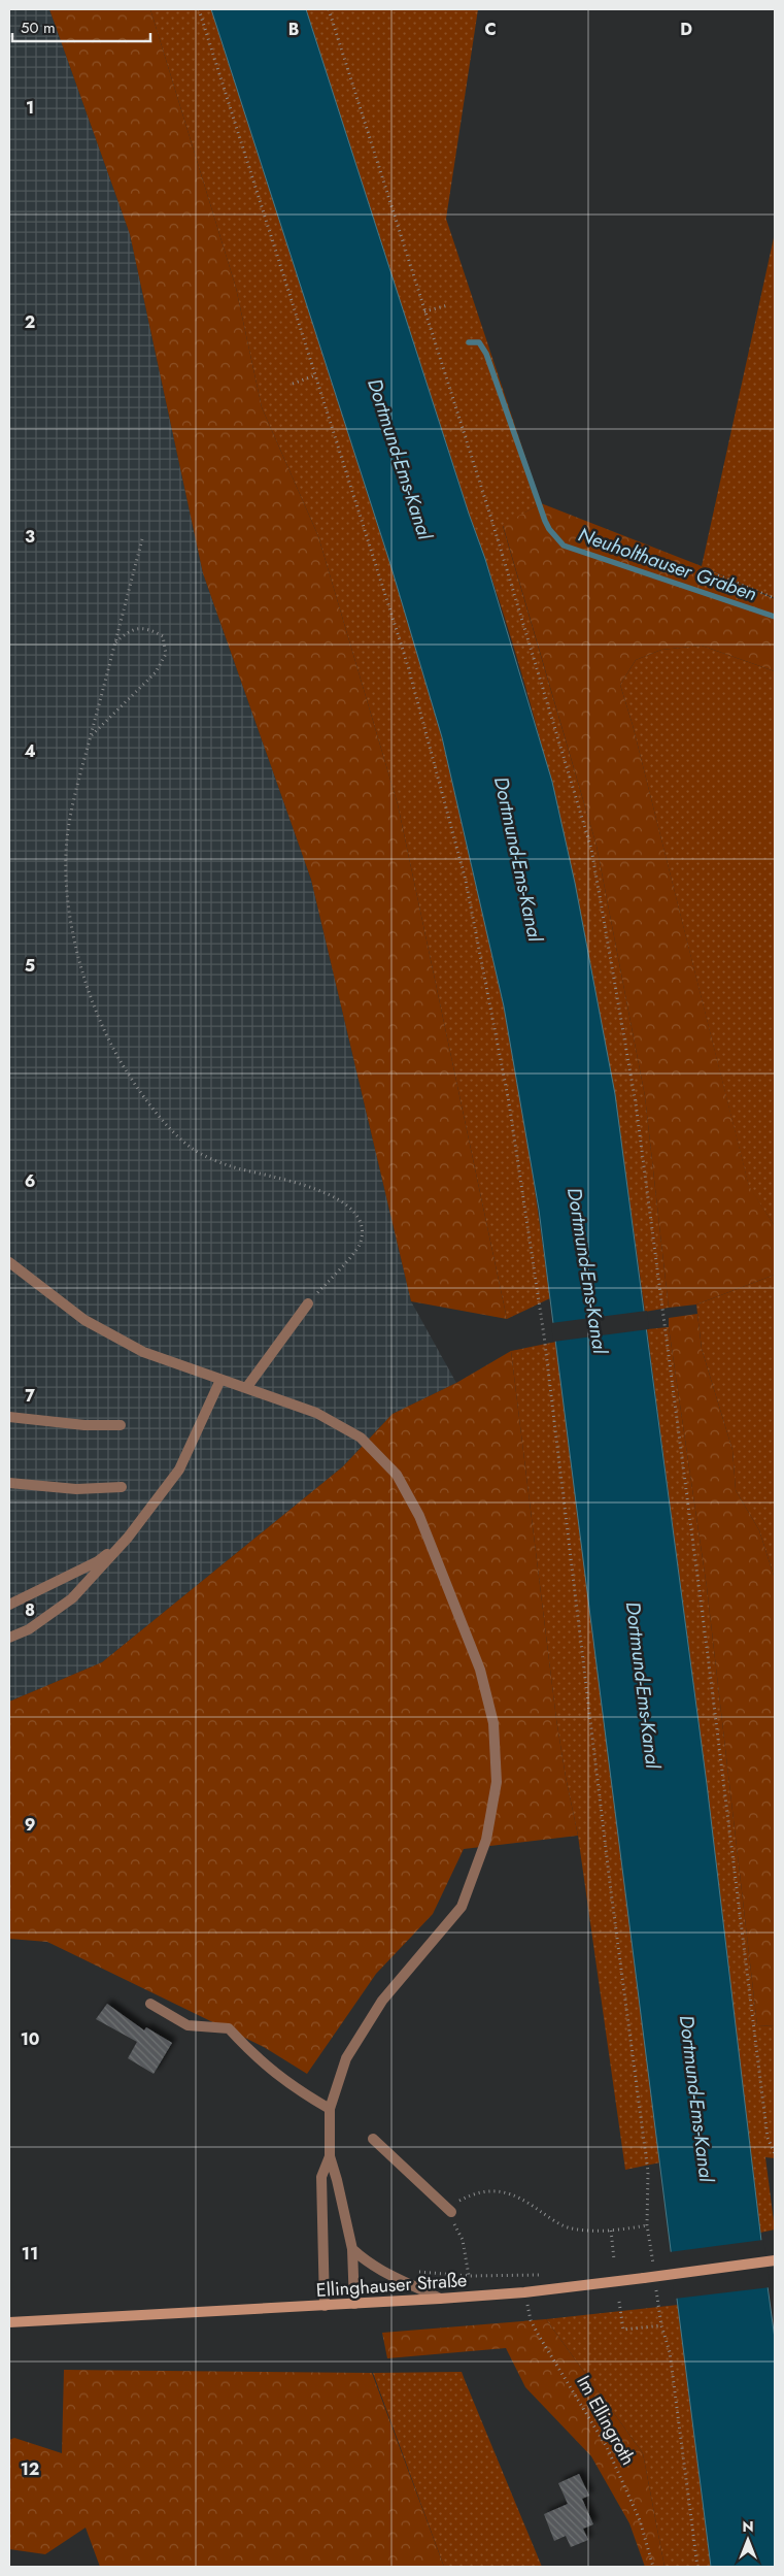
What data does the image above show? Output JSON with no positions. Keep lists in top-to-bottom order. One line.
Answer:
{"streets":{"main road":["Ellinghauser Straße"],"path":["Im Ellingroth"]},"crossings":[["Ellinghauser Straße","Im Ellingroth"]],"water":["Dortmund-Ems-Kanal","Neuholthauser Graben"],"scale_bar":"50 m","north":"top","grid":{"columns":["B","C","D"],"rows":["1","2","3","4","5","6","7","8","9","10","11","12"]}}
